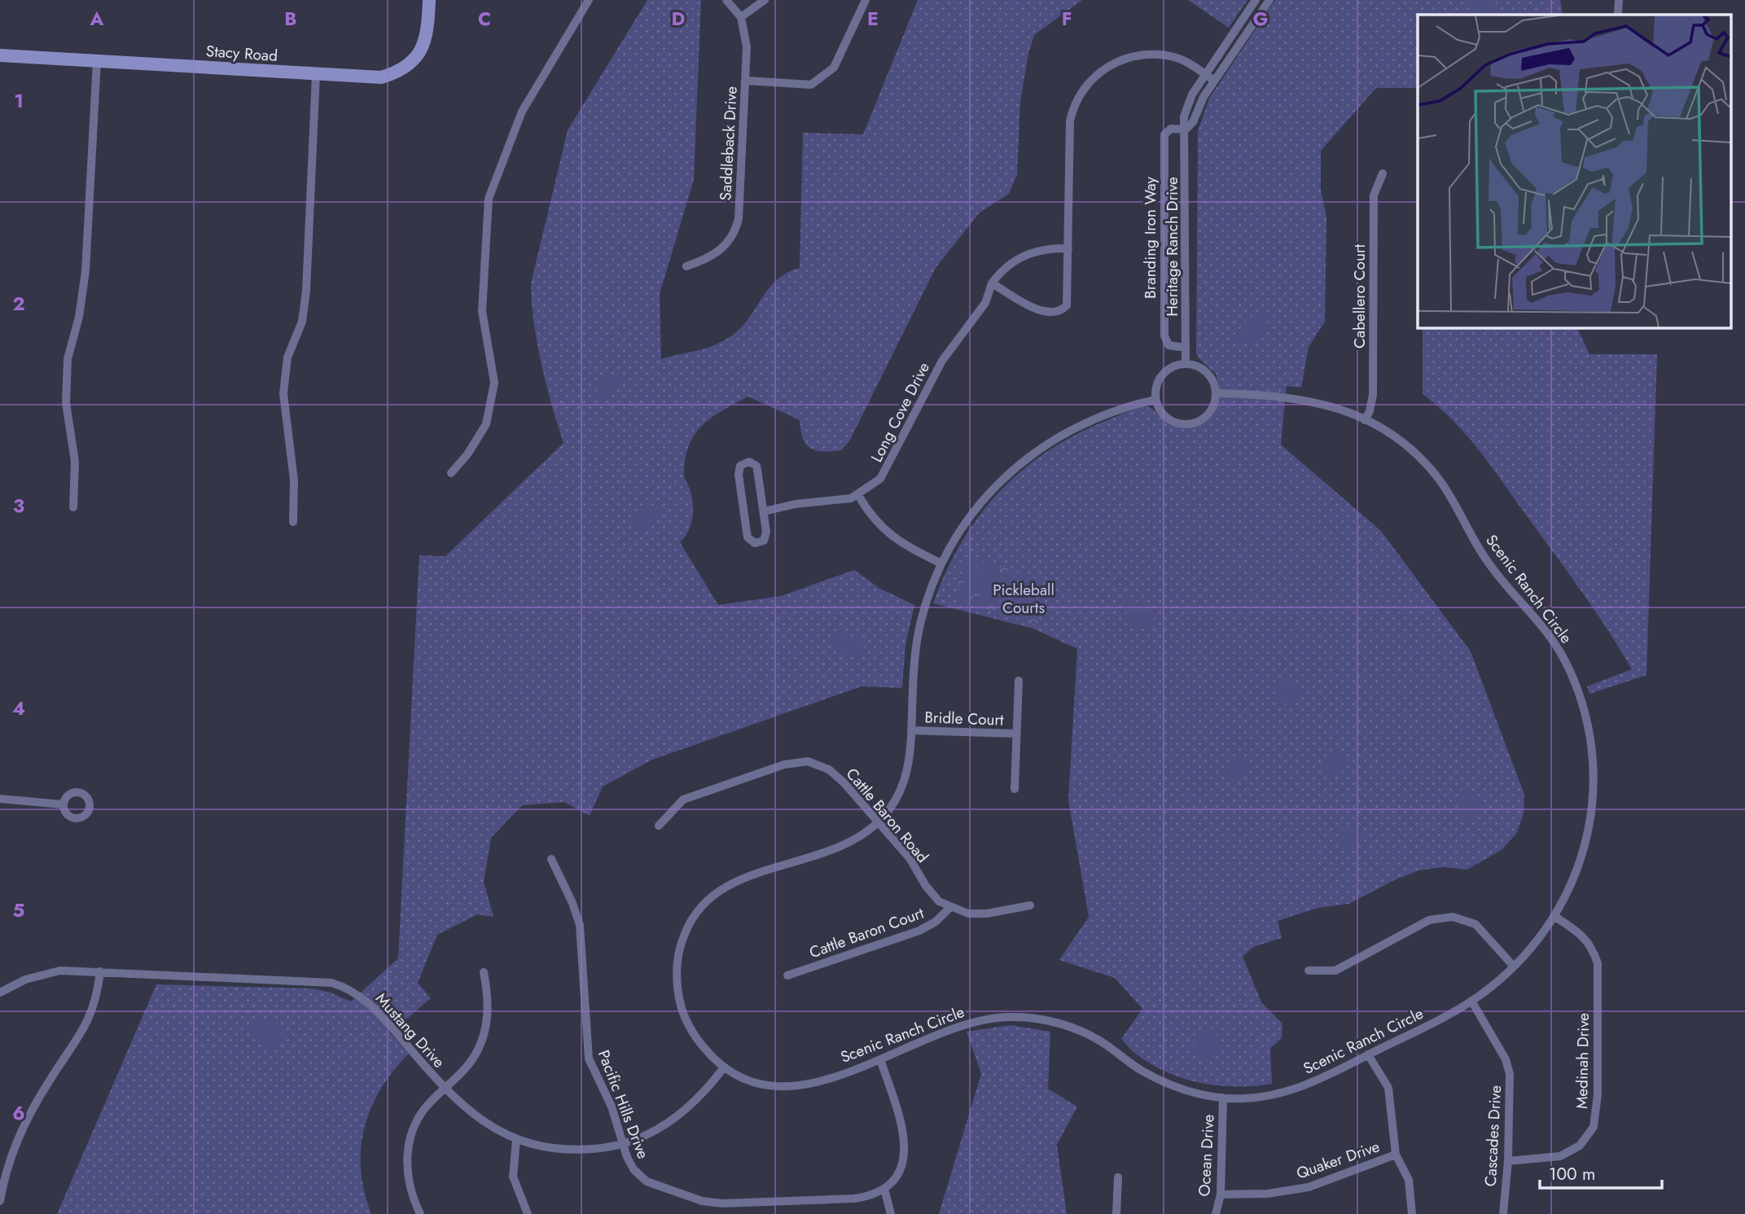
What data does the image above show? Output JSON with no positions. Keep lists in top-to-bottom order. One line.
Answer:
{"streets":{"main road":["Stacy Road"],"street":["Saddleback Drive","Branding Iron Way","Heritage Ranch Drive","Cabellero Court","Long Cove Drive","Scenic Ranch Circle","Bridle Court","Cattle Baron Road","Cattle Baron Court","Mustang Drive","Medinah Drive","Pacific Hills Drive","Cascades Drive","Ocean Drive","Quaker Drive"]},"crossings":[["Branding Iron Way","Heritage Ranch Drive"],["Heritage Ranch Drive","Scenic Ranch Circle"],["Cabellero Court","Scenic Ranch Circle"],["Scenic Ranch Circle","Bridle Court"],["Scenic Ranch Circle","Cattle Baron Road"],["Scenic Ranch Circle","Mustang Drive"],["Scenic Ranch Circle","Medinah Drive"],["Scenic Ranch Circle","Cascades Drive"],["Scenic Ranch Circle","Ocean Drive"],["Cattle Baron Road","Cattle Baron Court"],["Mustang Drive","Pacific Hills Drive"],["Medinah Drive","Cascades Drive"],["Ocean Drive","Quaker Drive"]],"parks":["Pickleball Courts"],"scale_bar":"100 m","grid":{"columns":["A","B","C","D","E","F","G"],"rows":["1","2","3","4","5","6"]}}
